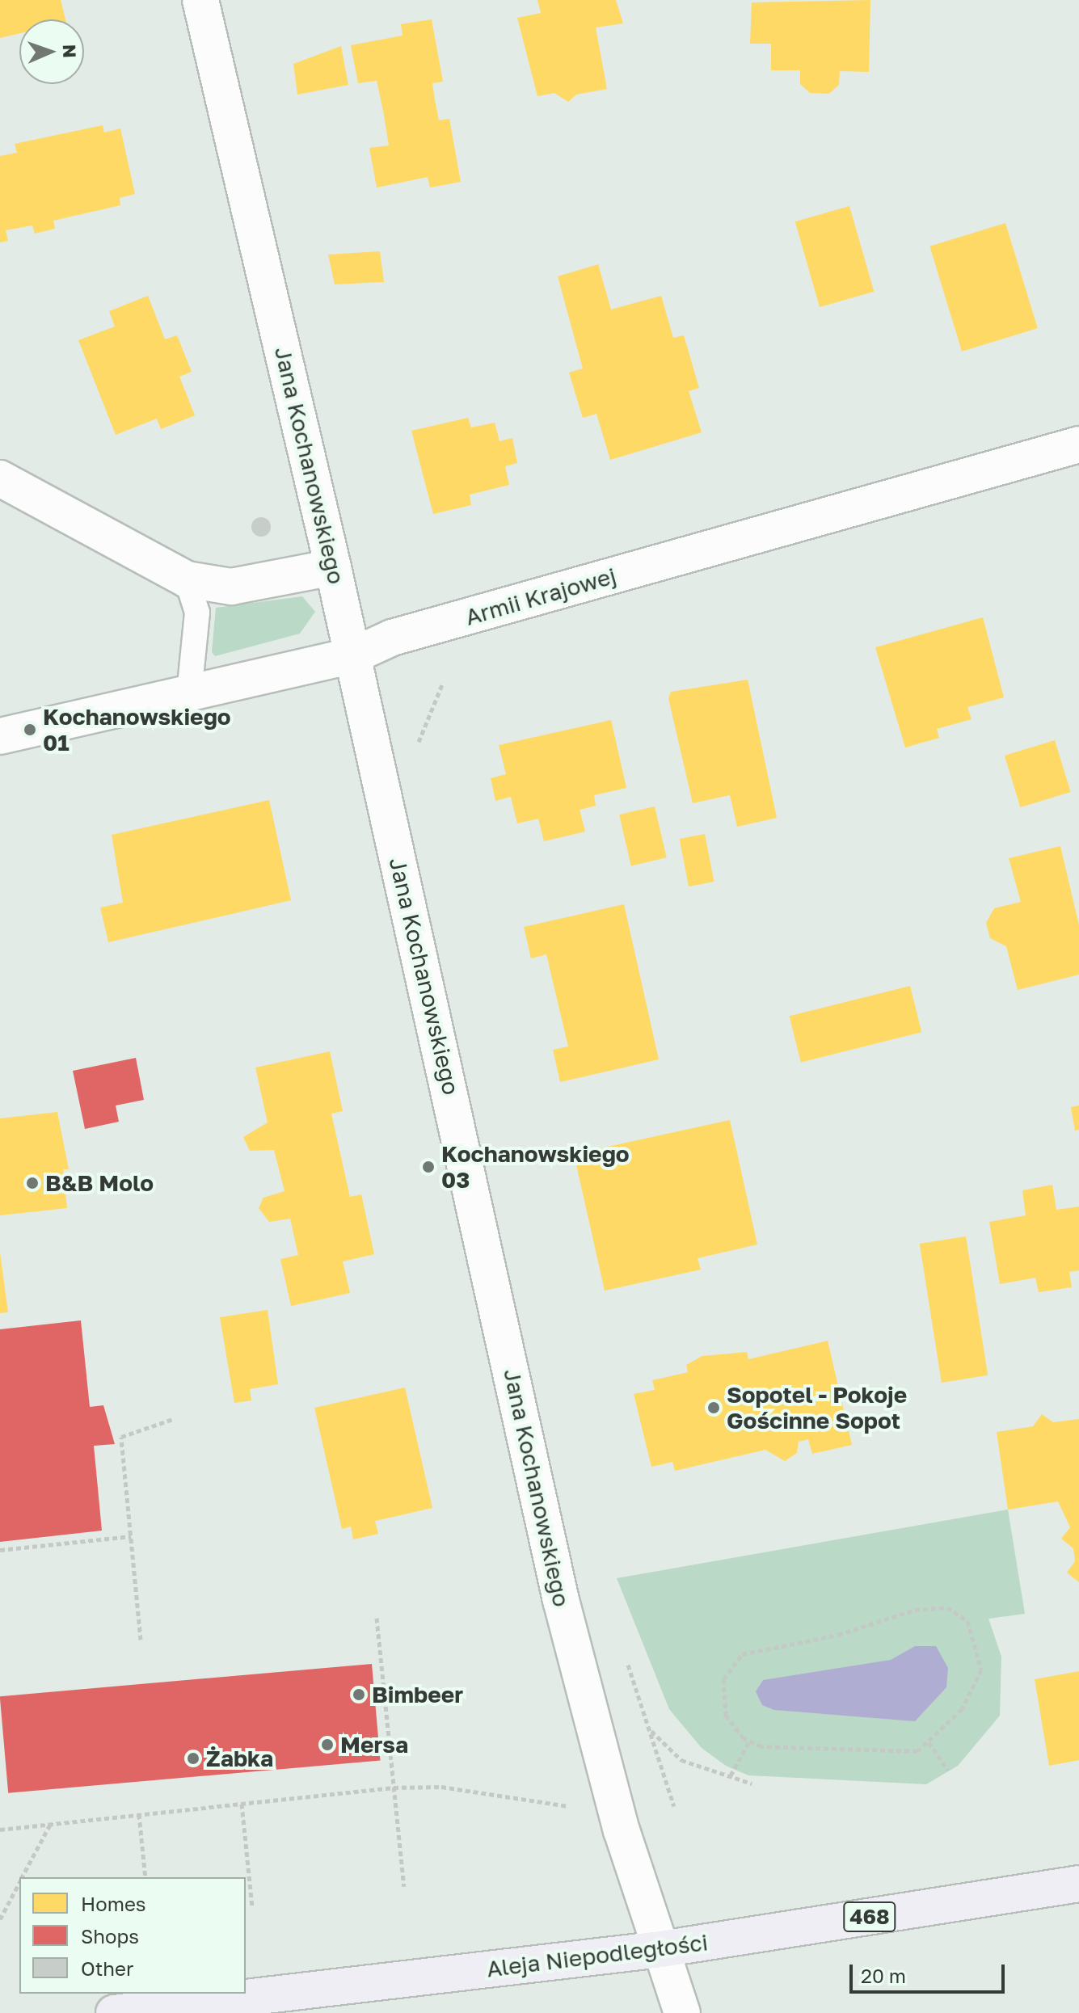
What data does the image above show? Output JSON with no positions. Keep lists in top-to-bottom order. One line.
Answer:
{"streets":{"main road":["468","Aleja Niepodległości"],"street":["Jana Kochanowskiego","Armii Krajowej"]},"crossings":[["Jana Kochanowskiego","Armii Krajowej"],["Jana Kochanowskiego","Aleja Niepodległości"]],"places":["Kochanowskiego 01","Kochanowskiego 03","B&B Molo","Sopotel - Pokoje Gościnne Sopot","Bimbeer","Mersa","Żabka"],"legend":["Homes","Shops","Other"],"scale_bar":"20 m","north":"right"}
